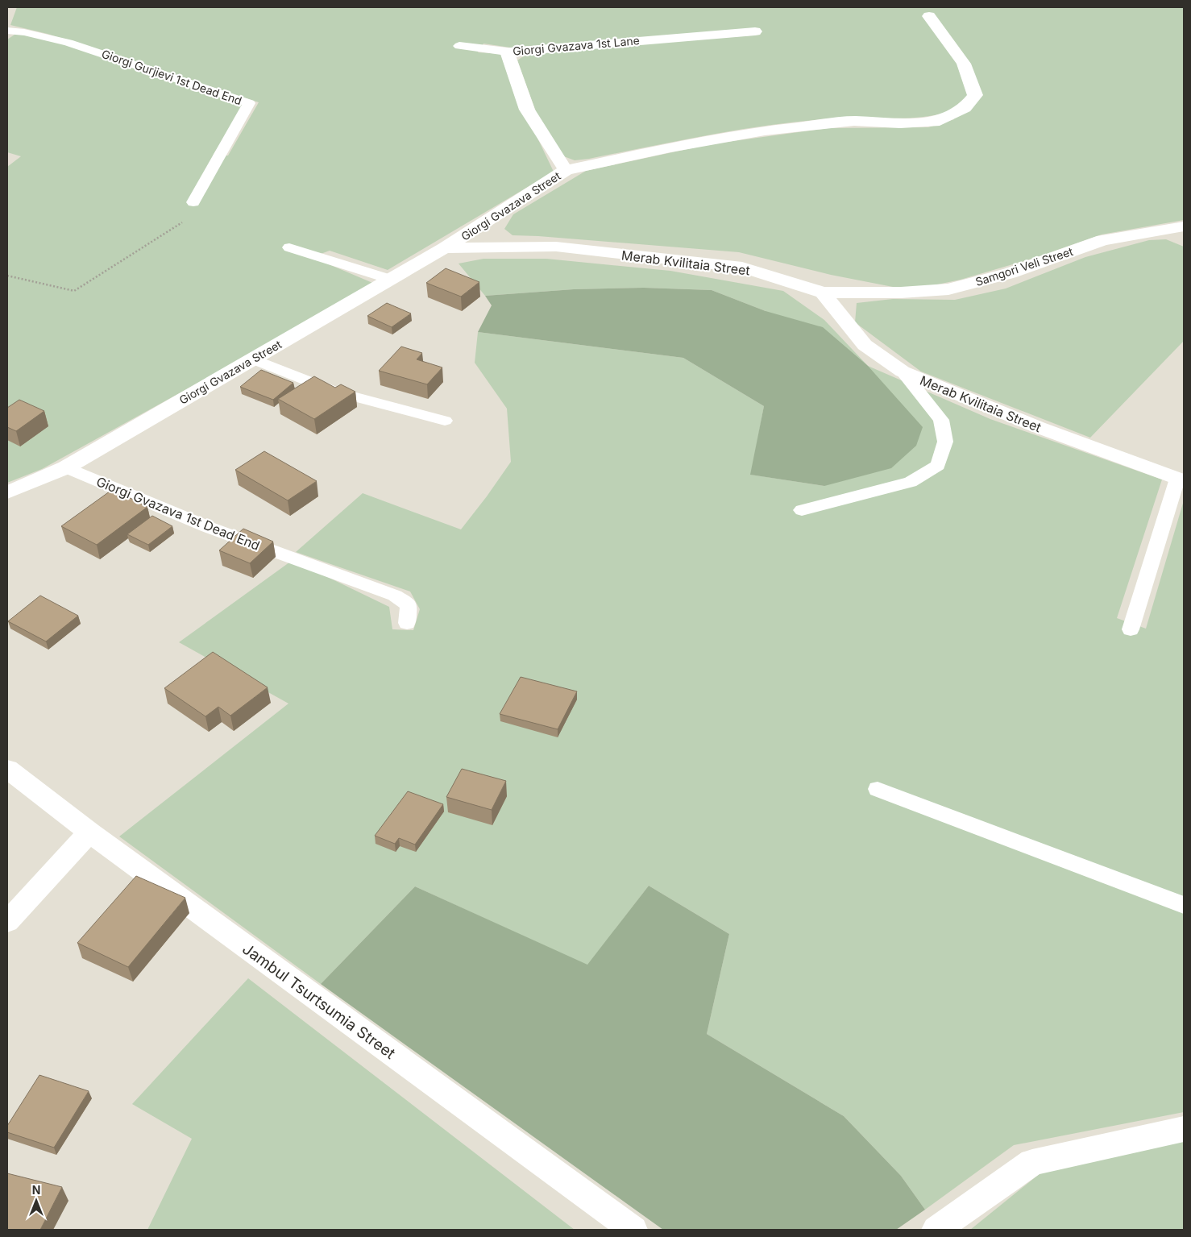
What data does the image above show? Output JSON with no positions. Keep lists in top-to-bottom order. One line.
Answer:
{"streets":{"street":["Giorgi Gvazava 1st Lane","Giorgi Gvazava Street","Merab Kvilitaia Street","Samgori Veli Street","Jambul Tsurtsumia Street"],"lane":["Giorgi Gurjievi 1st Dead End","Giorgi Gvazava 1st Dead End"]},"crossings":[["Giorgi Gvazava 1st Lane","Giorgi Gvazava Street"],["Giorgi Gvazava Street","Merab Kvilitaia Street"],["Giorgi Gvazava Street","Giorgi Gvazava 1st Dead End"],["Merab Kvilitaia Street","Samgori Veli Street"]],"north":"top"}
